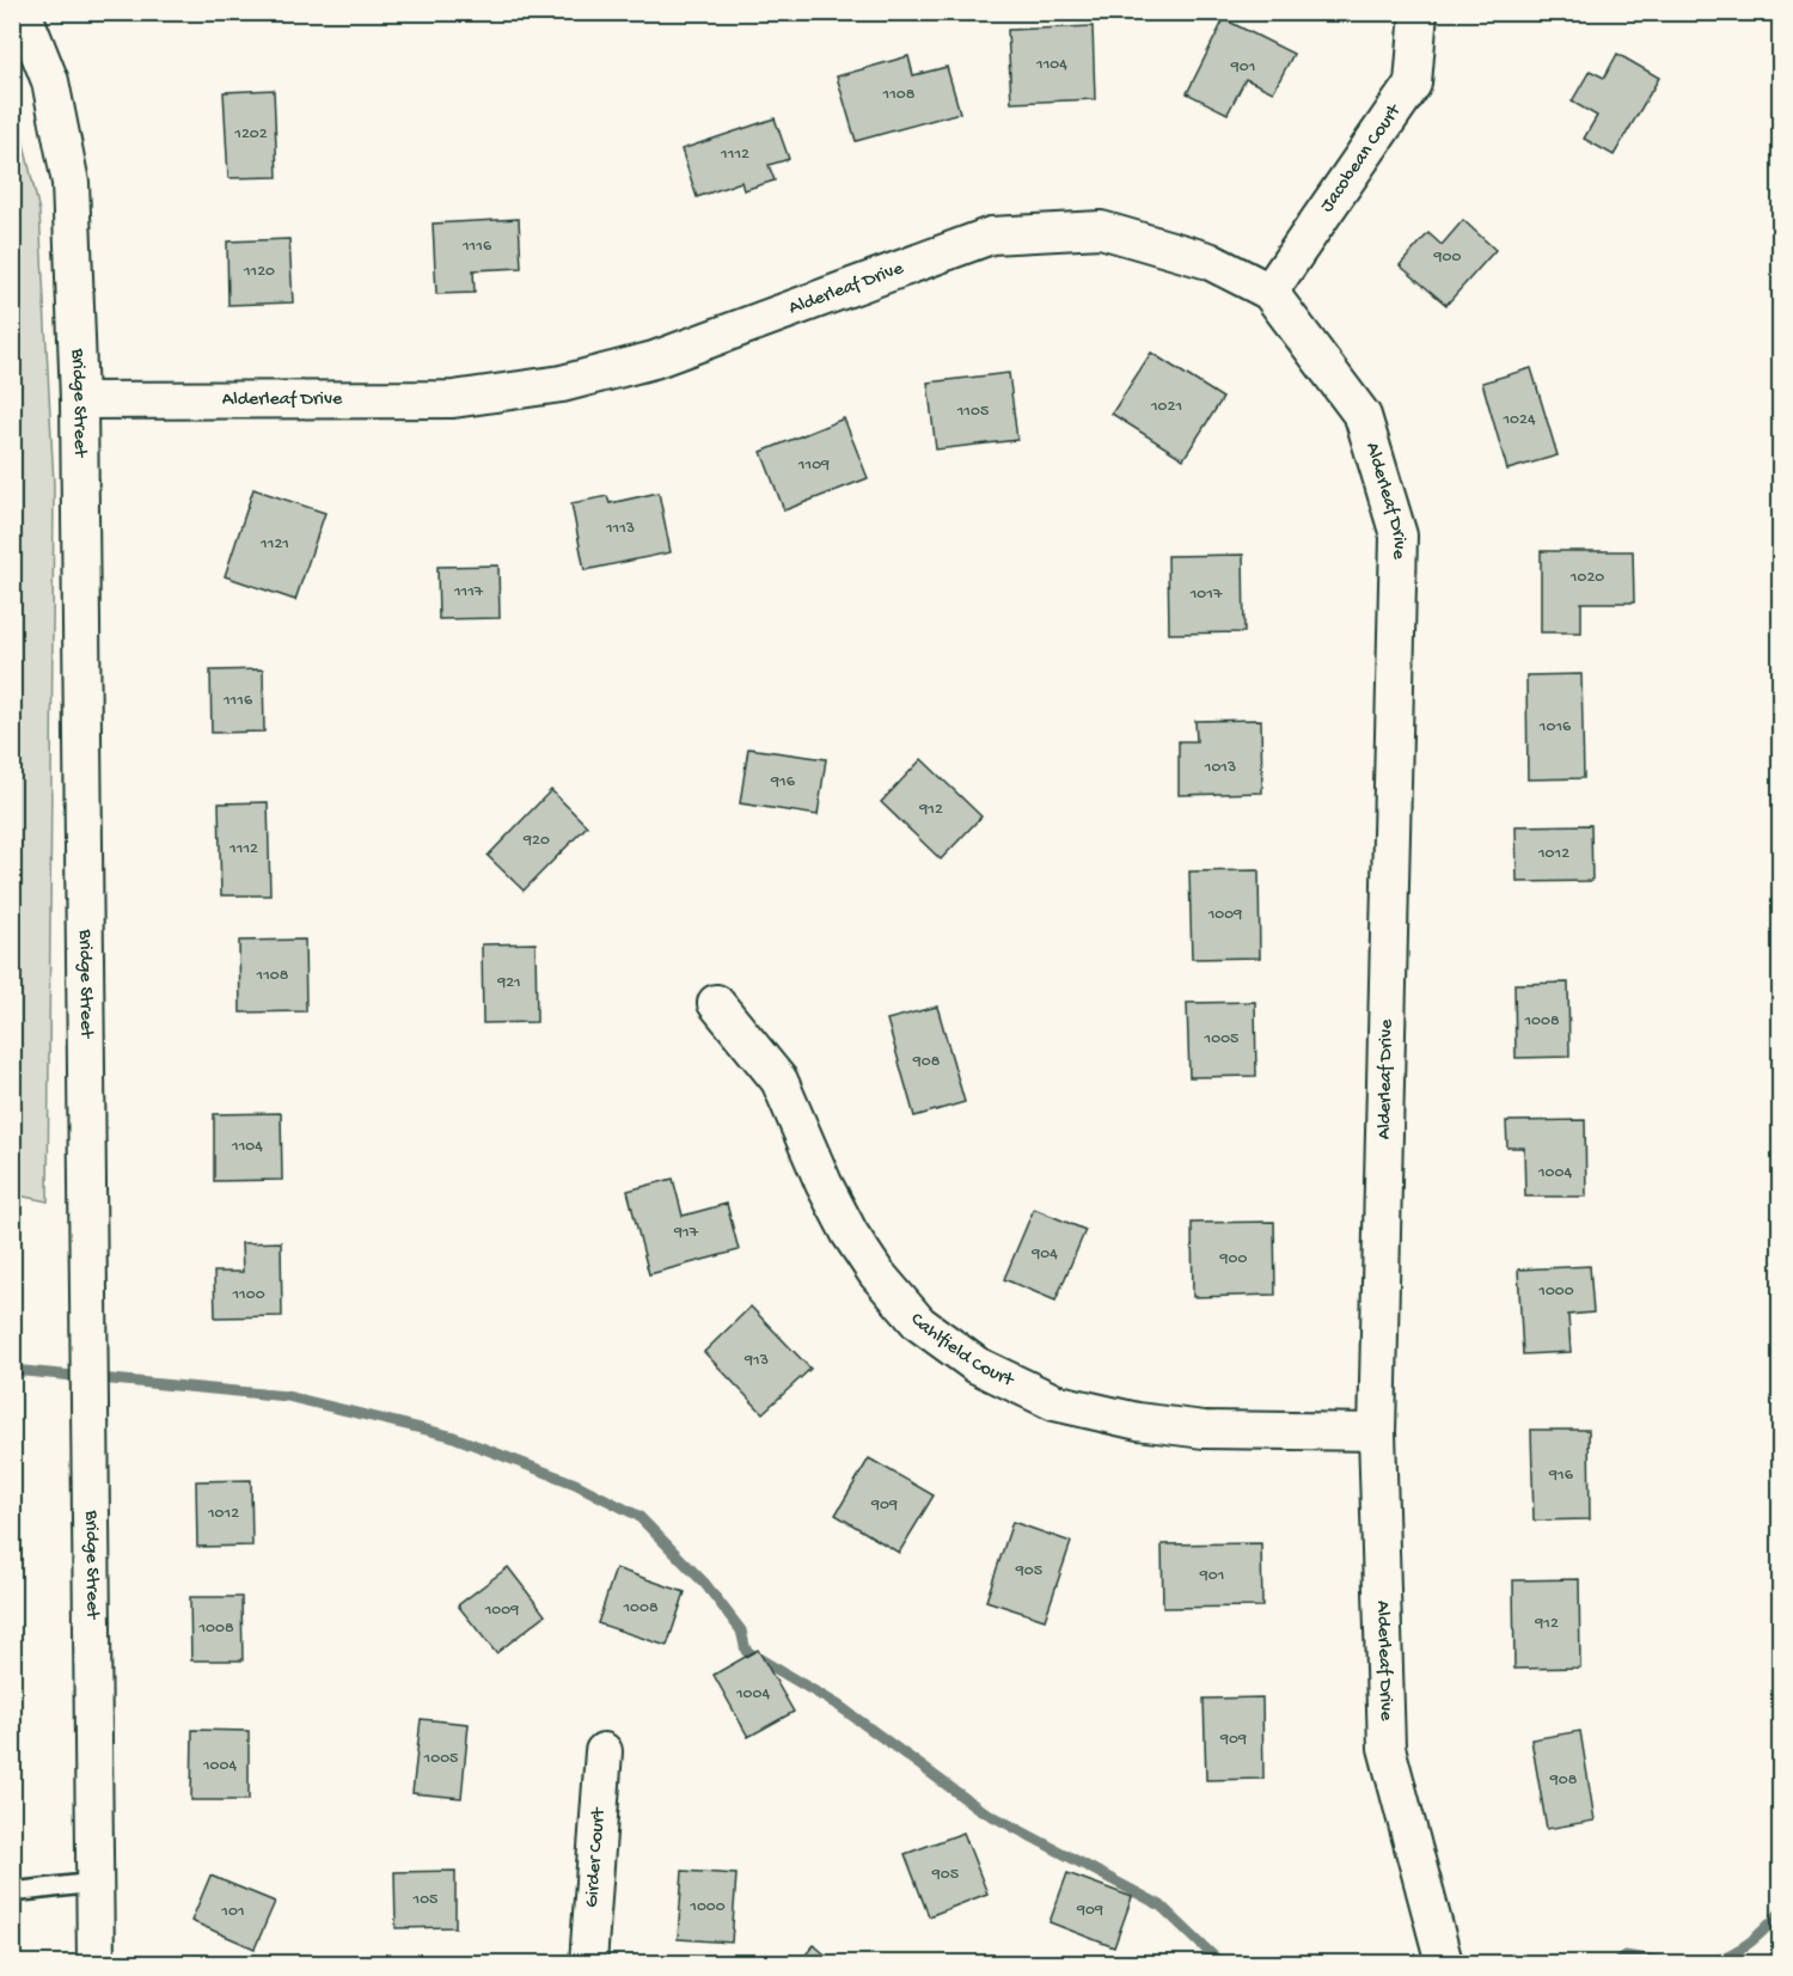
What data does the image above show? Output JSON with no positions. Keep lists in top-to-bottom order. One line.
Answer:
{"streets":{"street":["Jacobean Court","Alderleaf Drive","Bridge Street","Cahlfield Court","Girder Court"]},"crossings":[["Jacobean Court","Alderleaf Drive"],["Alderleaf Drive","Bridge Street"],["Alderleaf Drive","Cahlfield Court"]],"house_numbers":["1104","901","1108","1202","1112","1116","900","1120","1021","1105","1024","1109","1113","1121","1020","1117","1017","1116","1016","1013","916","912","920","1112","1012","1009","1108","921","1008","1005","908","1104","1004","917","904","900","1000","1100","913","916","909","1012","905","901","1008","1009","912","1008","1004","909","1005","1004","908","905","105","1000","909","101"]}
